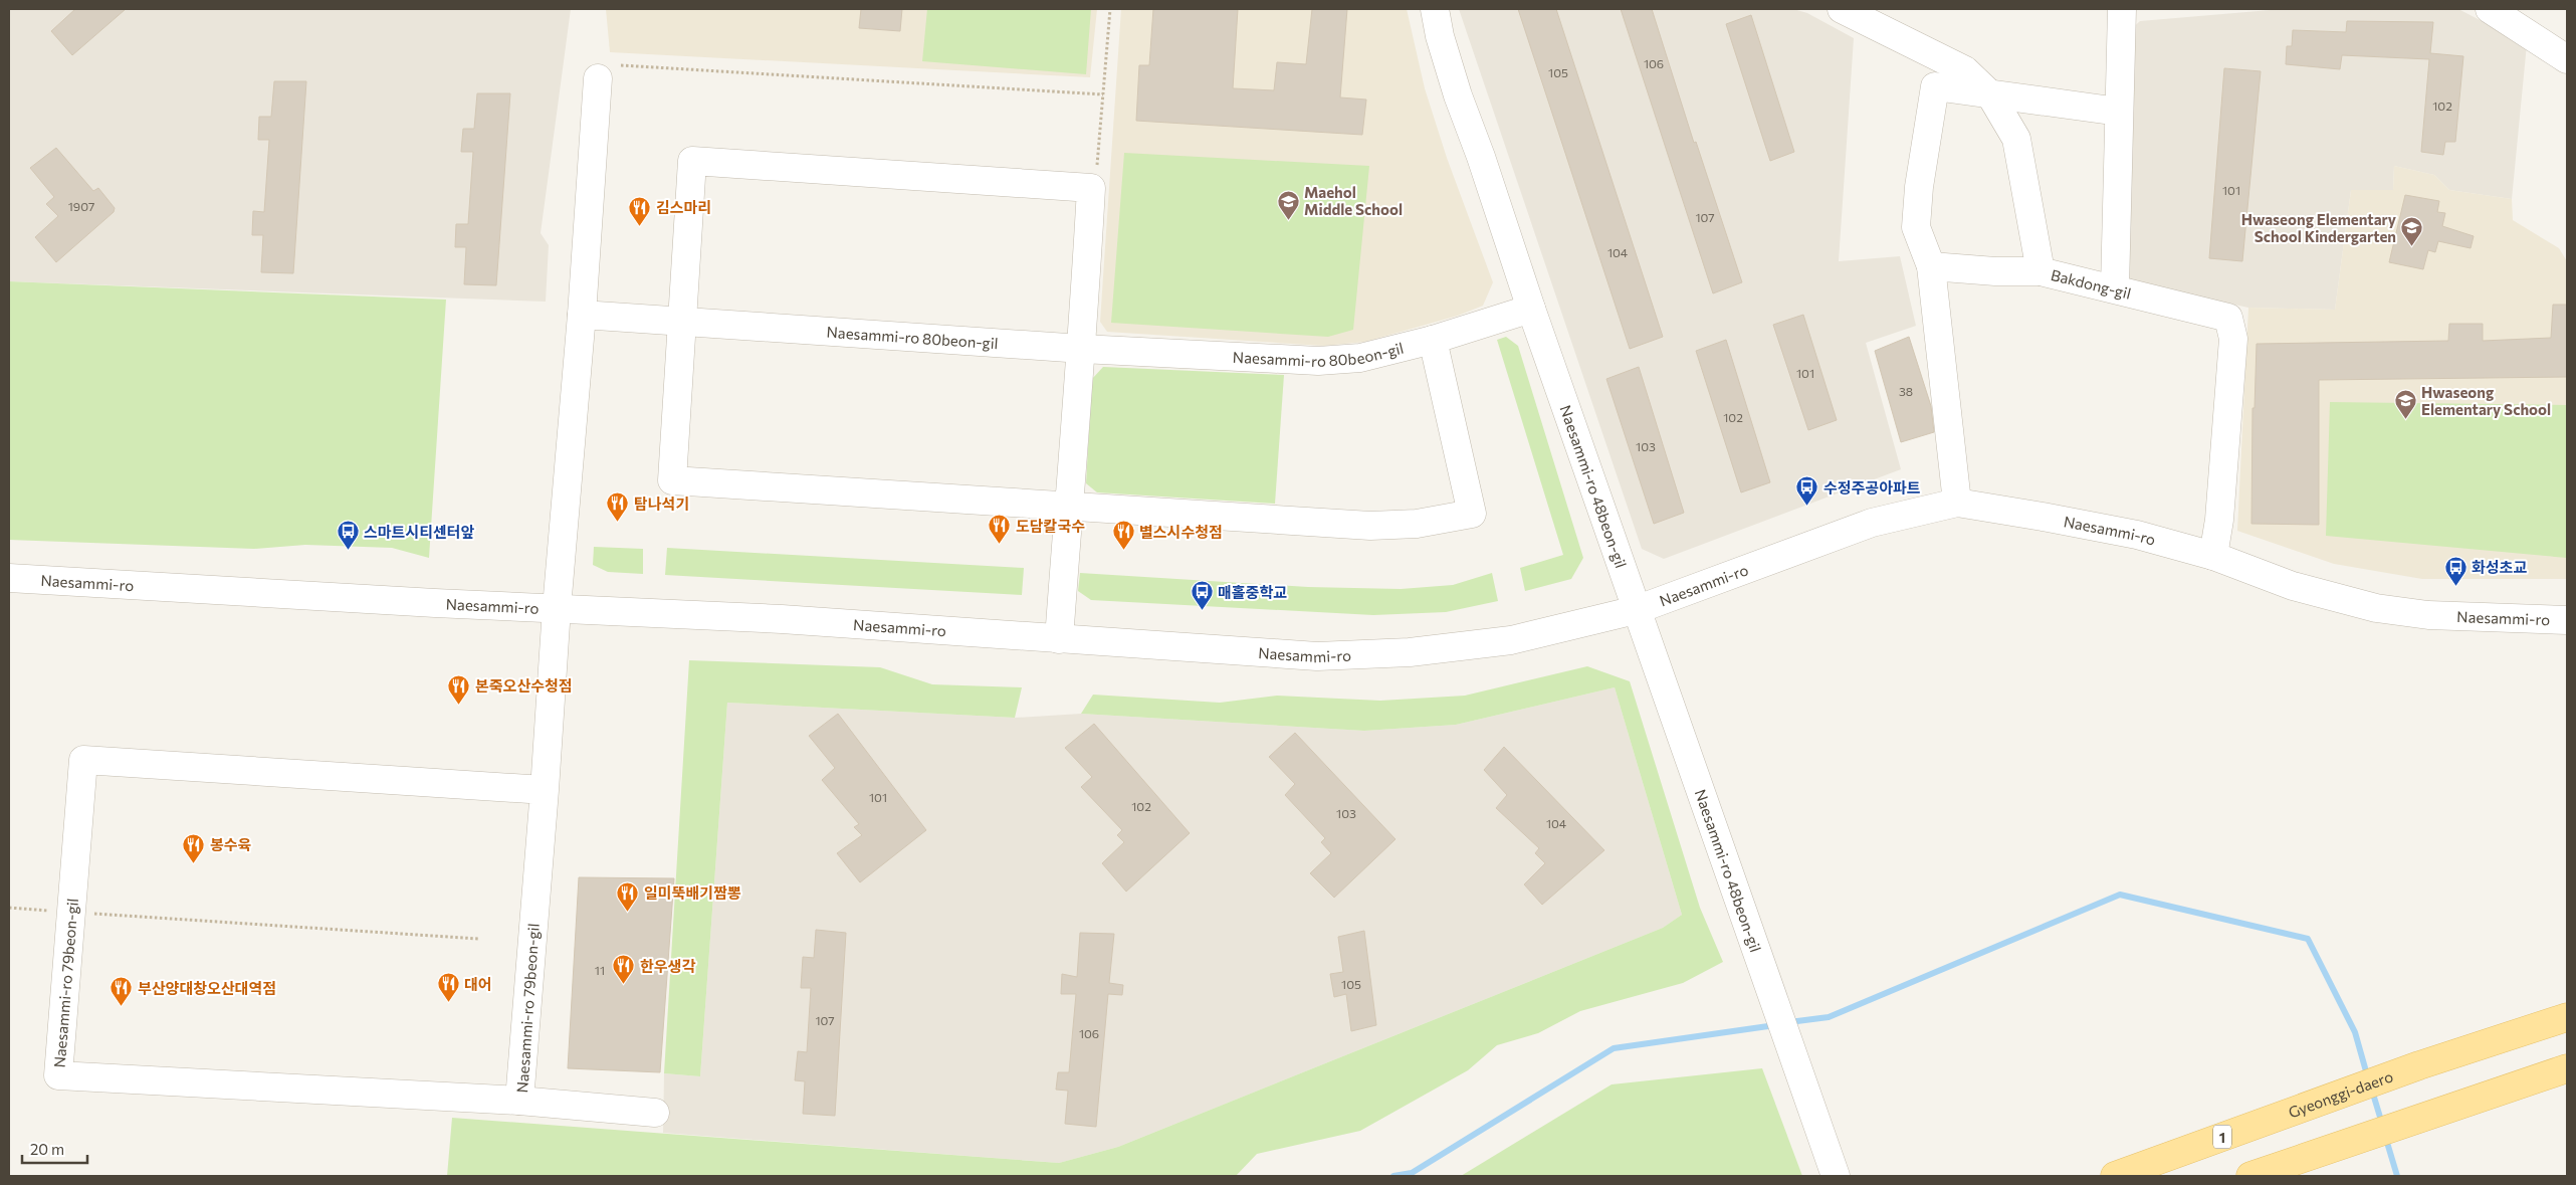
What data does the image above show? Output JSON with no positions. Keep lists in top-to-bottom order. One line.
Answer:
{"streets":{"main road":["Gyeonggi-daero","1"],"street":["Bakdong-gil","Naesammi-ro 80beon-gil","Naesammi-ro 48beon-gil","Naesammi-ro","Naesammi-ro 79beon-gil"]},"crossings":[["Bakdong-gil","Naesammi-ro"],["Naesammi-ro 80beon-gil","Naesammi-ro 48beon-gil"],["Naesammi-ro 48beon-gil","Naesammi-ro"],["Naesammi-ro","Naesammi-ro 79beon-gil"]],"places":{"school or university":["Maehol Middle School","Hwaseong Elementary School Kindergarten","Hwaseong Elementary School"],"restaurant":["김스마리","탐나석기","도담칼국수","별스시수청점","본죽오산수청점","봉수육","일미뚝배기짬뽕","한우생각","대어","부산양대창오산대역점"],"bus stop":["수정주공아파트","스마트시티센터앞","화성초교","매홀중학교"]},"house_numbers":["106","105","102","101","1907","107","104","101","38","102","103","101","102","103","104","11","105","107","106"],"scale_bar":"20 m"}
